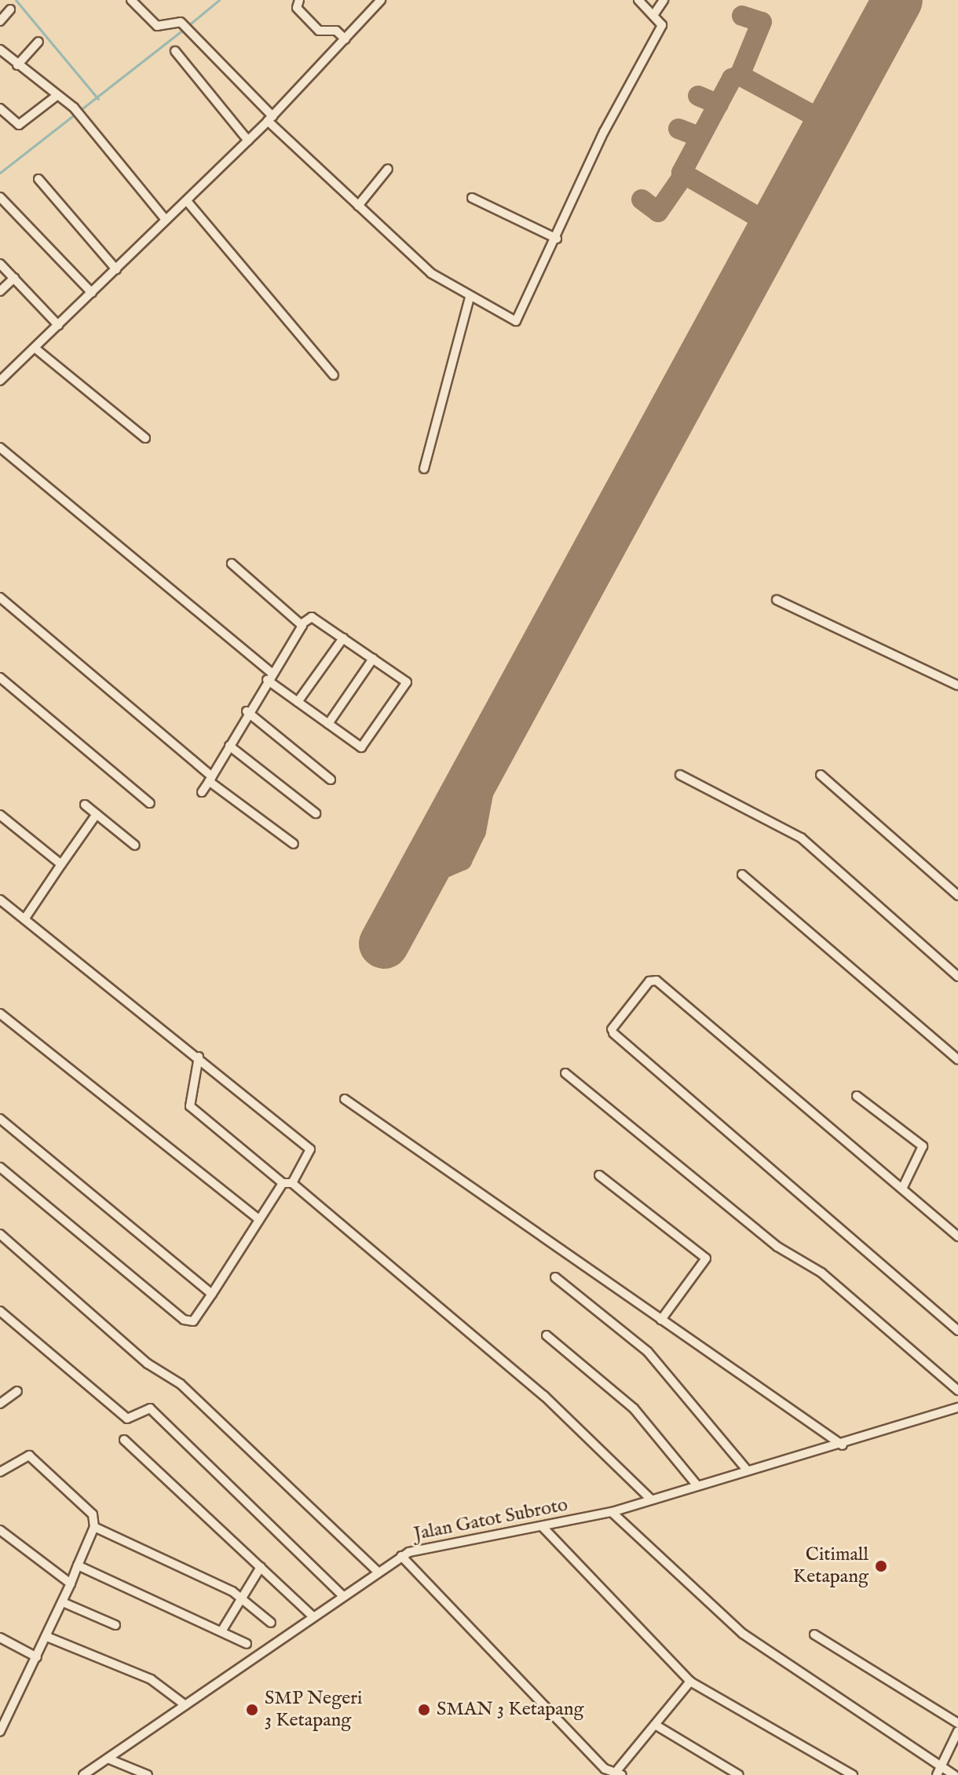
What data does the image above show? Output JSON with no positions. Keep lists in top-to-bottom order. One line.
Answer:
{"streets":{"street":["Jalan Gatot Subroto"]},"places":["Citimall Ketapang","SMP Negeri 3 Ketapang","SMAN 3 Ketapang"]}
